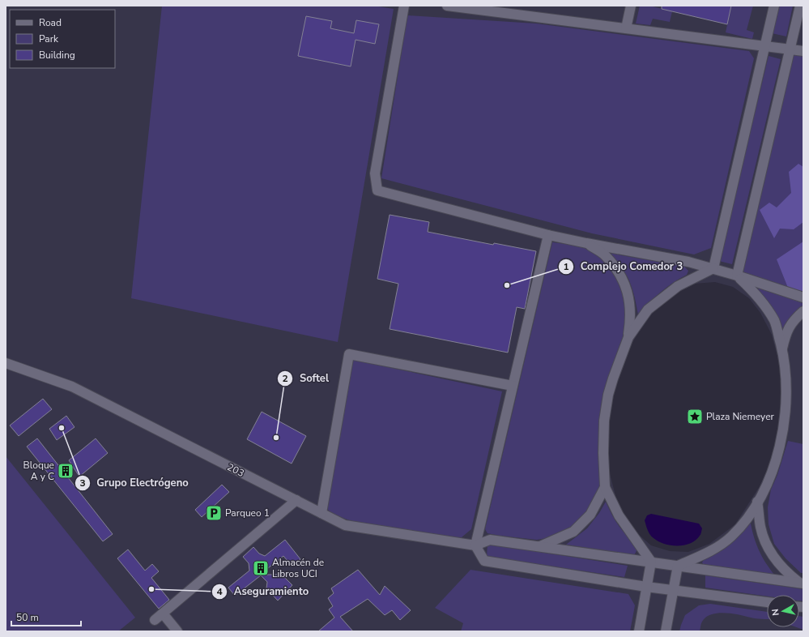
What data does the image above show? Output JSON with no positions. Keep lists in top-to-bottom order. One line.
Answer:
{"streets":{"street":["203"]},"places":{"other":["Complejo Comedor 3","Grupo Electrógeno","Softel","Aseguramiento"],"place":["Plaza Niemeyer"],"building":["Bloque A y C","Almacén de Libros UCI"],"parking":["Parqueo 1"]},"legend":["Road","Park","Building"],"scale_bar":"50 m","north":"left"}
